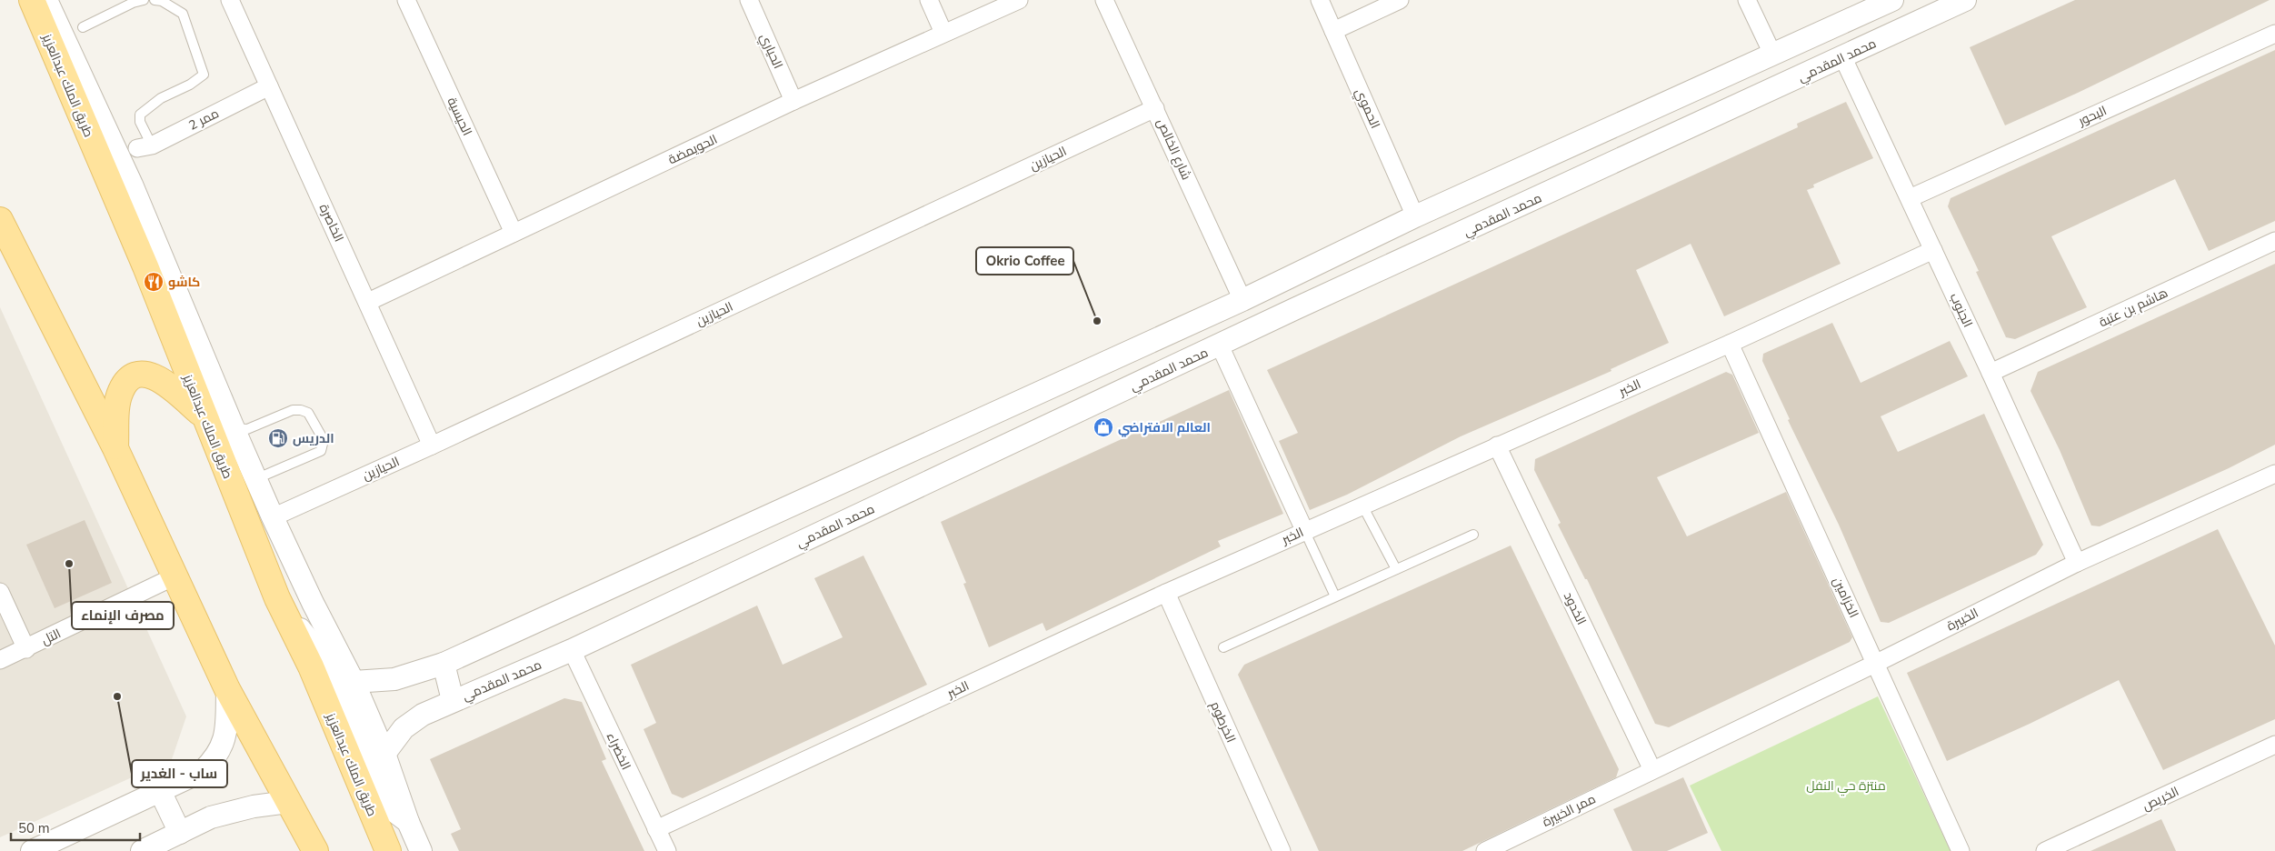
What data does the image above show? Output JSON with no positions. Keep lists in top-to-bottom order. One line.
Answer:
{"streets":{"main road":["طريق الملك عبدالعزيز"],"street":["الحياري","محمد المقدمي","الحموي","البحور","الحيسية","ممر 2","الحويمضة","شارع الخالص","الحيازين","الخاصرة","هاشم بن عتبة","الجنوب","الخبر","الخزامين","الخدود","الخبيرة","التل","الخرطوم","الخضراء","الخريص","ممر الخبيرة"]},"crossings":[["الحياري","الحويمضة"],["محمد المقدمي","الجنوب"],["محمد المقدمي","الخضراء"],["البحور","الجنوب"],["الحيسية","الحويمضة"],["ممر 2","الخاصرة"],["الحويمضة","الخاصرة"],["شارع الخالص","الحيازين"],["الحيازين","الخاصرة"],["هاشم بن عتبة","الجنوب"],["الجنوب","الخبر"],["الجنوب","الخبيرة"],["الخبر","الخزامين"],["الخبر","الخدود"],["الخبر","الخرطوم"],["الخبر","الخضراء"],["الخزامين","الخبيرة"],["الخدود","الخبيرة"],["الخدود","ممر الخبيرة"],["الخبيرة","ممر الخبيرة"]],"parks":["منتزة حي النفل"],"places":{"restaurant":["كاشو"],"other":["Okrio Coffee","مصرف الإنماء","ساب - الغدير"],"shop":["العالم الافتراضي"],"fuel station":["الدريس"]},"scale_bar":"50 m"}
